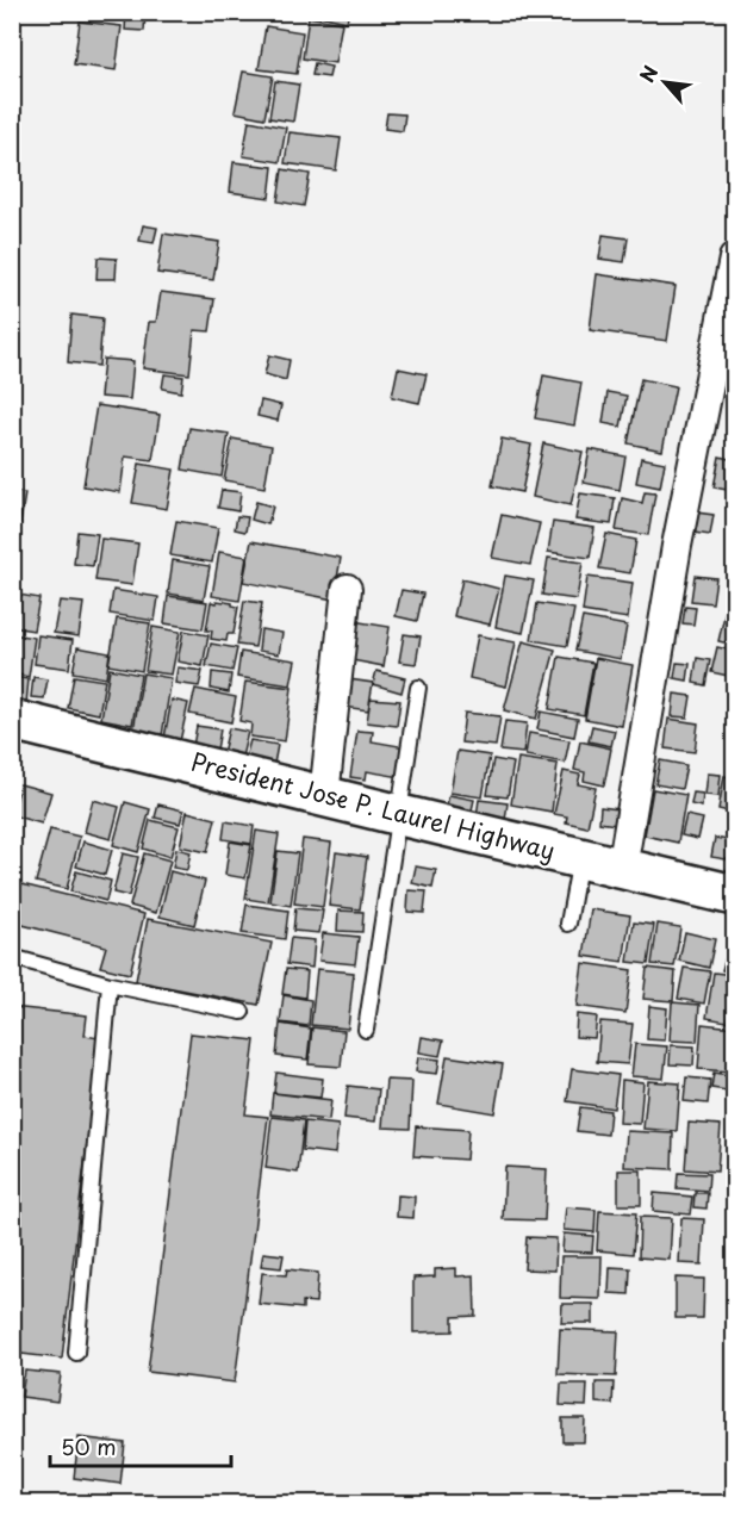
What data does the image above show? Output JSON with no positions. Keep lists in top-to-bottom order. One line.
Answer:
{"streets":{"highway":["President Jose P. Laurel Highway"]},"scale_bar":"50 m","north":"top left"}
